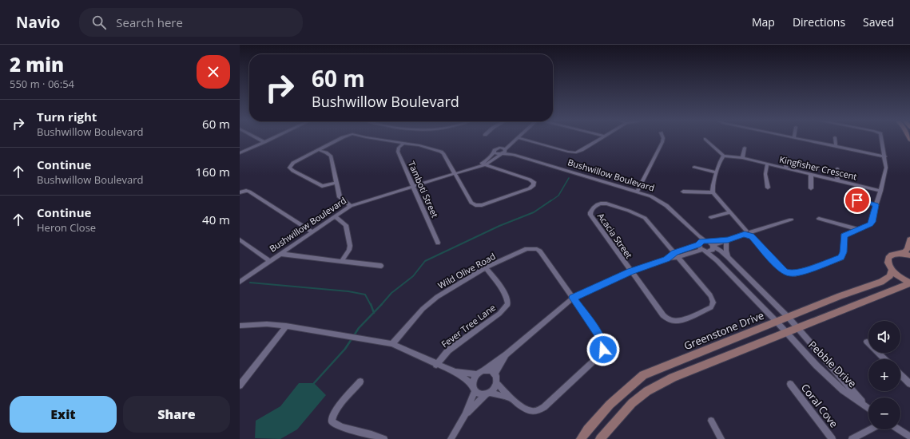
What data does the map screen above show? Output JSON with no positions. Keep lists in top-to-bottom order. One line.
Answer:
{"streets":{"main road":["Greenstone Drive"],"street":["Kingfisher Crescent","Bushwillow Boulevard","Tamboti Street","Acacia Street","Wild Olive Road","Fever Tree Lane","Pebble Drive","Coral Cove"]},"crossings":[["Bushwillow Boulevard","Tamboti Street"],["Wild Olive Road","Fever Tree Lane"],["Greenstone Drive","Pebble Drive"]],"page":{"header":"Navio","search":"Search here","nav":["Map","Directions","Saved"],"heading":["2 min","550 m · 06:54"],"turn":["60 m","Bushwillow Boulevard"],"list":[{"name":"Turn right","note":"Bushwillow Boulevard","value":"60 m"},{"name":"Continue","note":"Bushwillow Boulevard","value":"160 m"},{"name":"Continue","note":"Heron Close","value":"40 m"}],"map_buttons":["+","−"],"buttons":["Exit","Share"]}}
